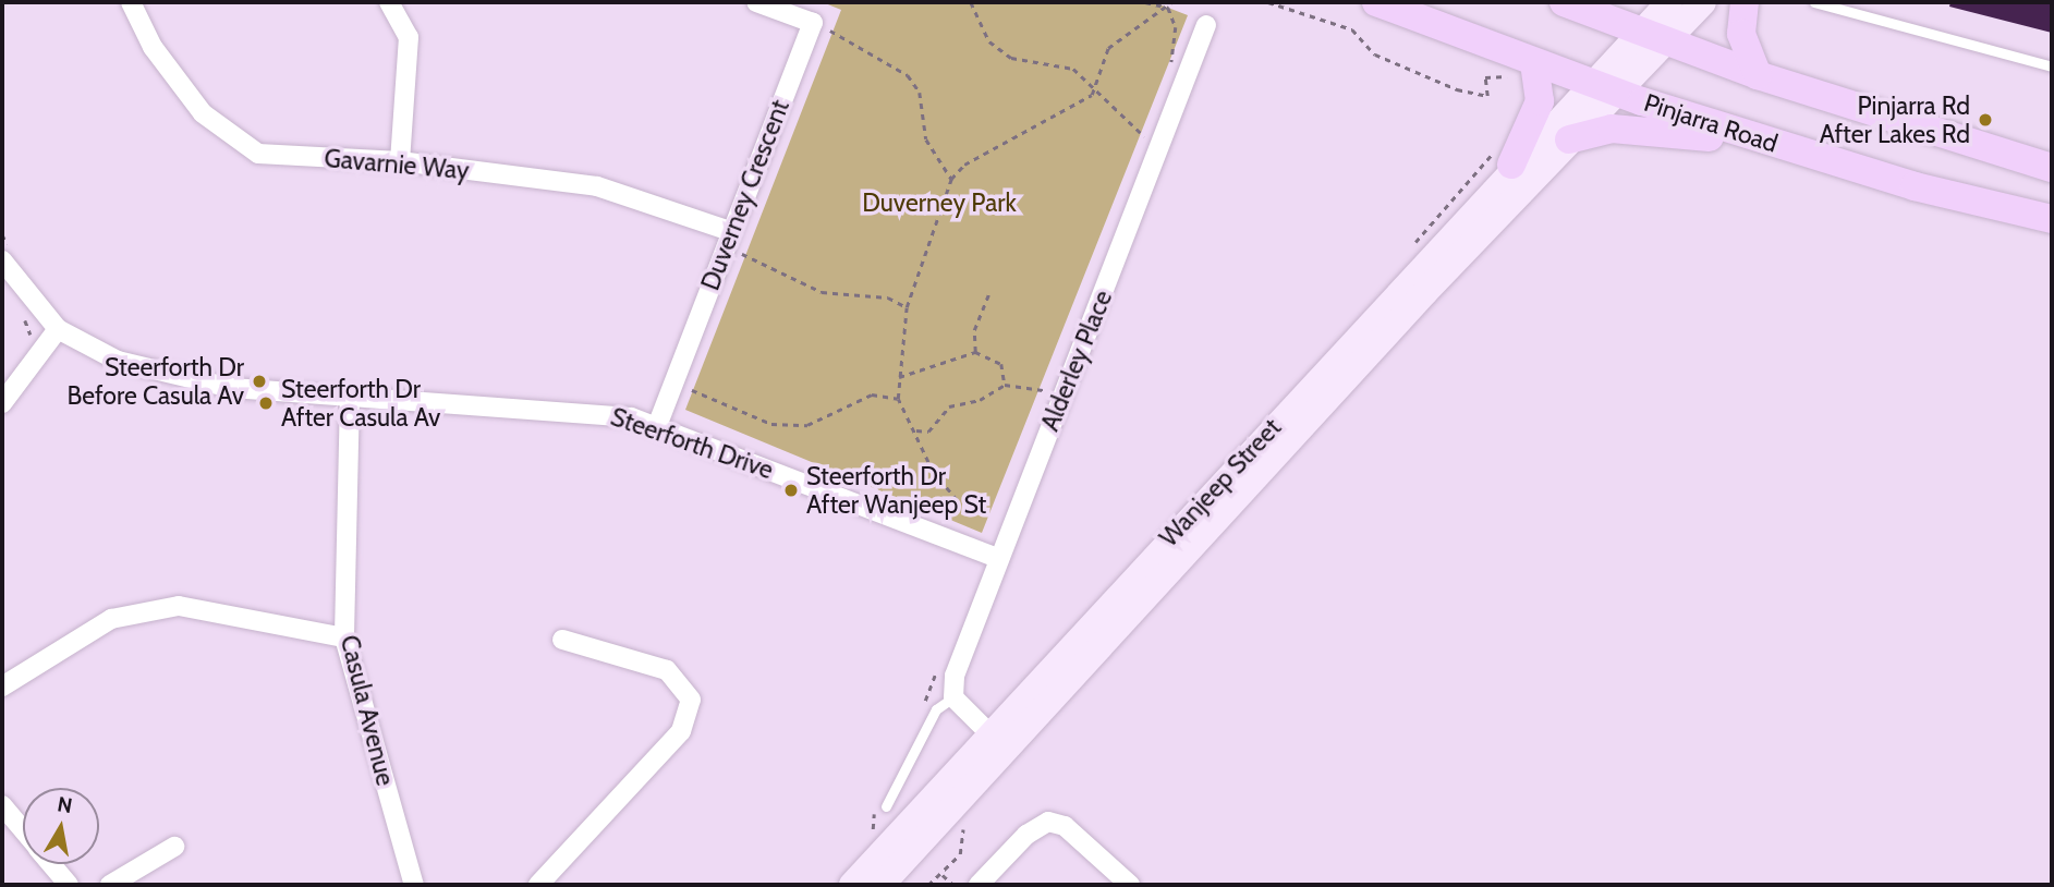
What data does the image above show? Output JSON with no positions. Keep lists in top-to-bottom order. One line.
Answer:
{"streets":{"main road":["Pinjarra Road","Wanjeep Street"],"street":["Gavarnie Way","Duverney Crescent","Alderley Place","Steerforth Drive","Casula Avenue"]},"crossings":[["Pinjarra Road","Wanjeep Street"],["Gavarnie Way","Duverney Crescent"],["Duverney Crescent","Steerforth Drive"],["Alderley Place","Steerforth Drive"],["Steerforth Drive","Casula Avenue"]],"parks":["Duverney Park"],"places":["Pinjarra Rd After Lakes Rd","Steerforth Dr Before Casula Av","Steerforth Dr After Casula Av","Steerforth Dr After Wanjeep St"],"north":"top"}
